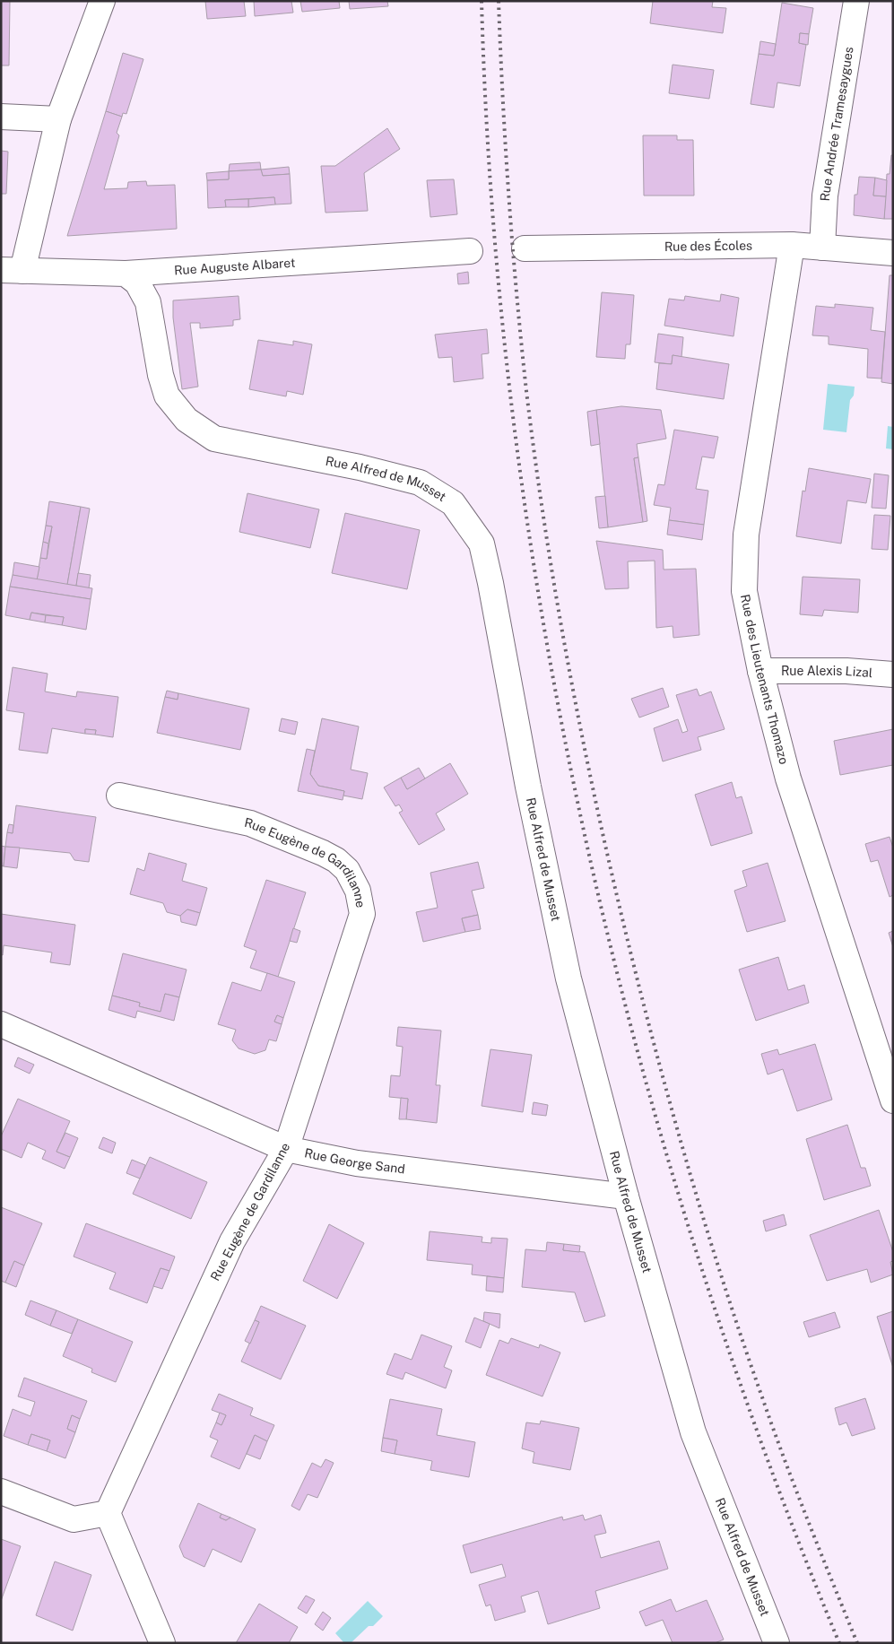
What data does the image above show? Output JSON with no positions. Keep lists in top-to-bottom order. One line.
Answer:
{"streets":{"street":["Rue Andrée Tramesaygues","Rue des Écoles","Rue Auguste Albaret","Rue Alfred de Musset","Rue Alexis Lizal","Rue des Lieutenants Thomazo","Rue Eugène de Gardilanne","Rue George Sand"]},"crossings":[["Rue Andrée Tramesaygues","Rue des Écoles"],["Rue des Écoles","Rue des Lieutenants Thomazo"],["Rue Auguste Albaret","Rue Alfred de Musset"],["Rue Alfred de Musset","Rue George Sand"],["Rue Alexis Lizal","Rue des Lieutenants Thomazo"],["Rue Eugène de Gardilanne","Rue George Sand"]]}
